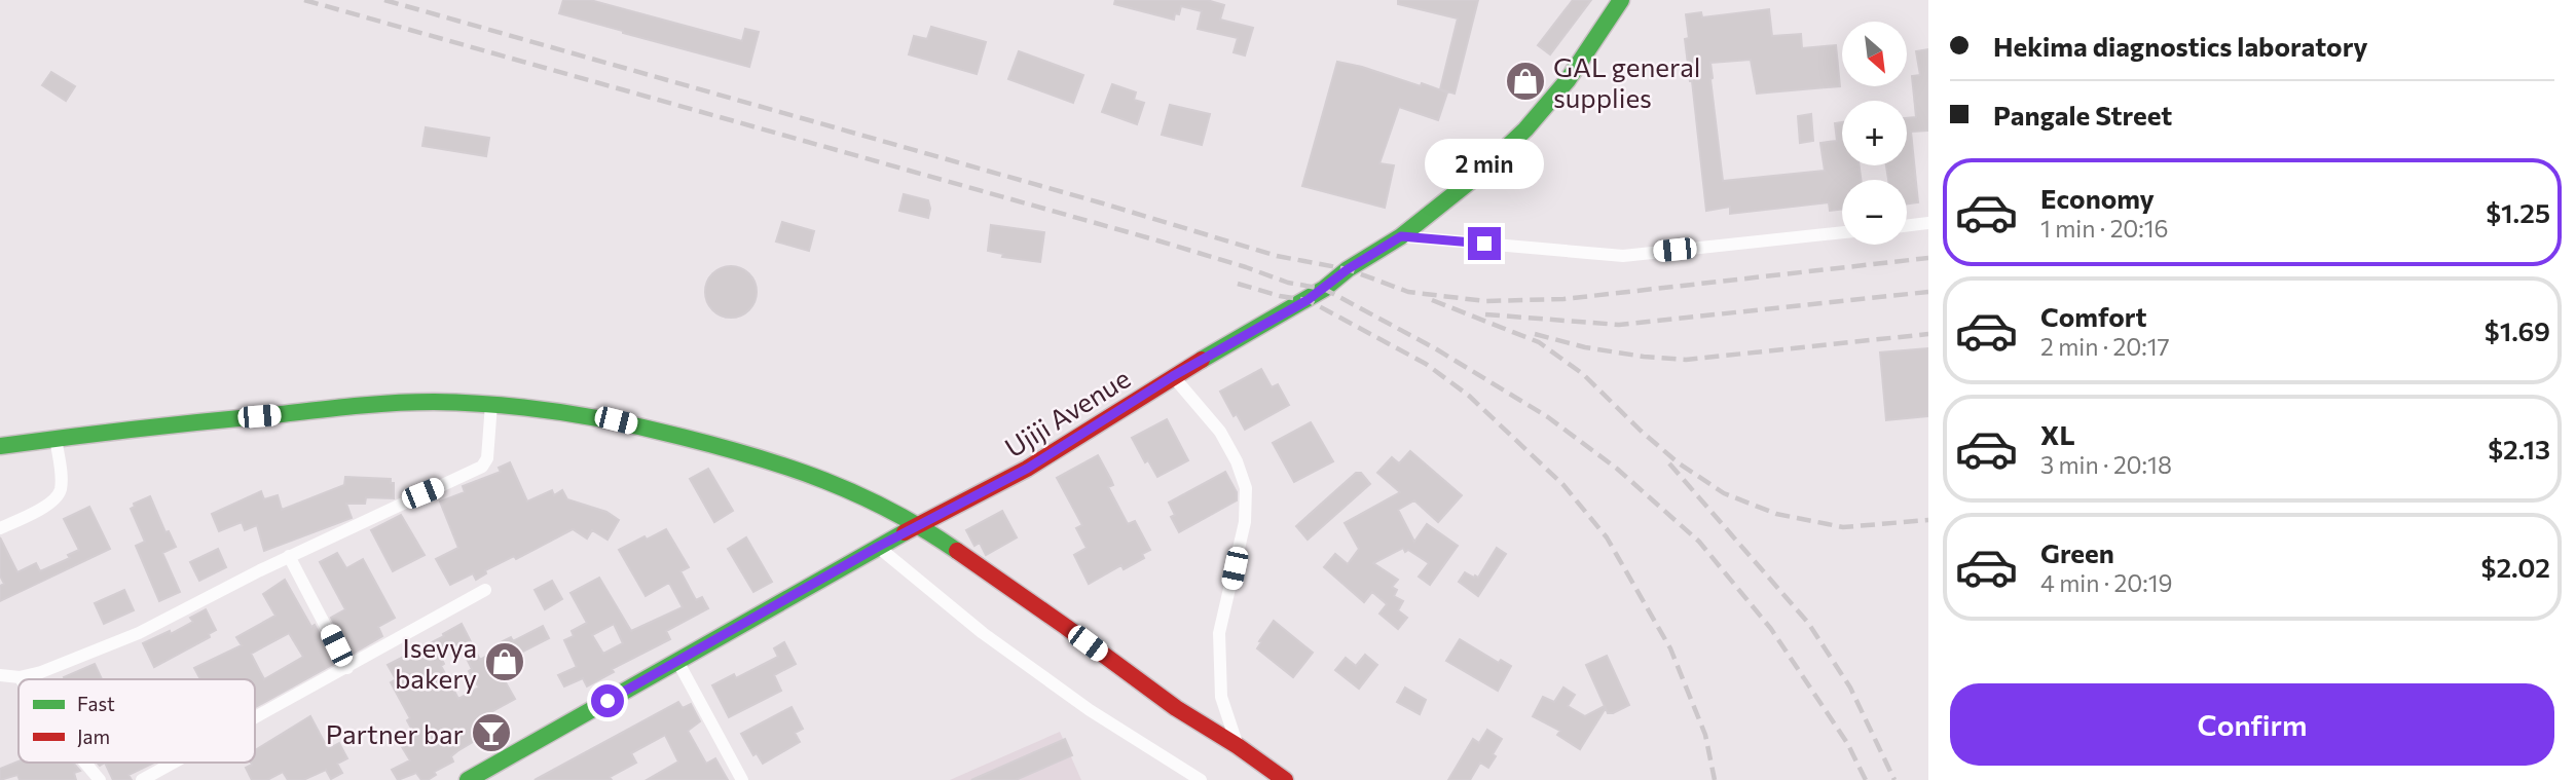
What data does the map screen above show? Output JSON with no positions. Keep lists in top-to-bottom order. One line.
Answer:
{"streets":{"highway":["Ujiji Avenue"]},"places":{"shop":["GAL general supplies","Isevya bakery"],"bar":["Partner bar"]},"legend":["Fast","Jam"],"north":"bottom right","page":{"banner":["Hekima diagnostics laboratory","Pangale Street"],"map_buttons":["+","−"],"bubble":"2 min","list":[{"name":"Economy","note":"1 min · 20:16","value":"$1.25"},{"name":"Comfort","note":"2 min · 20:17","value":"$1.69"},{"name":"XL","note":"3 min · 20:18","value":"$2.13"},{"name":"Green","note":"4 min · 20:19","value":"$2.02"}],"buttons":"Confirm"}}
